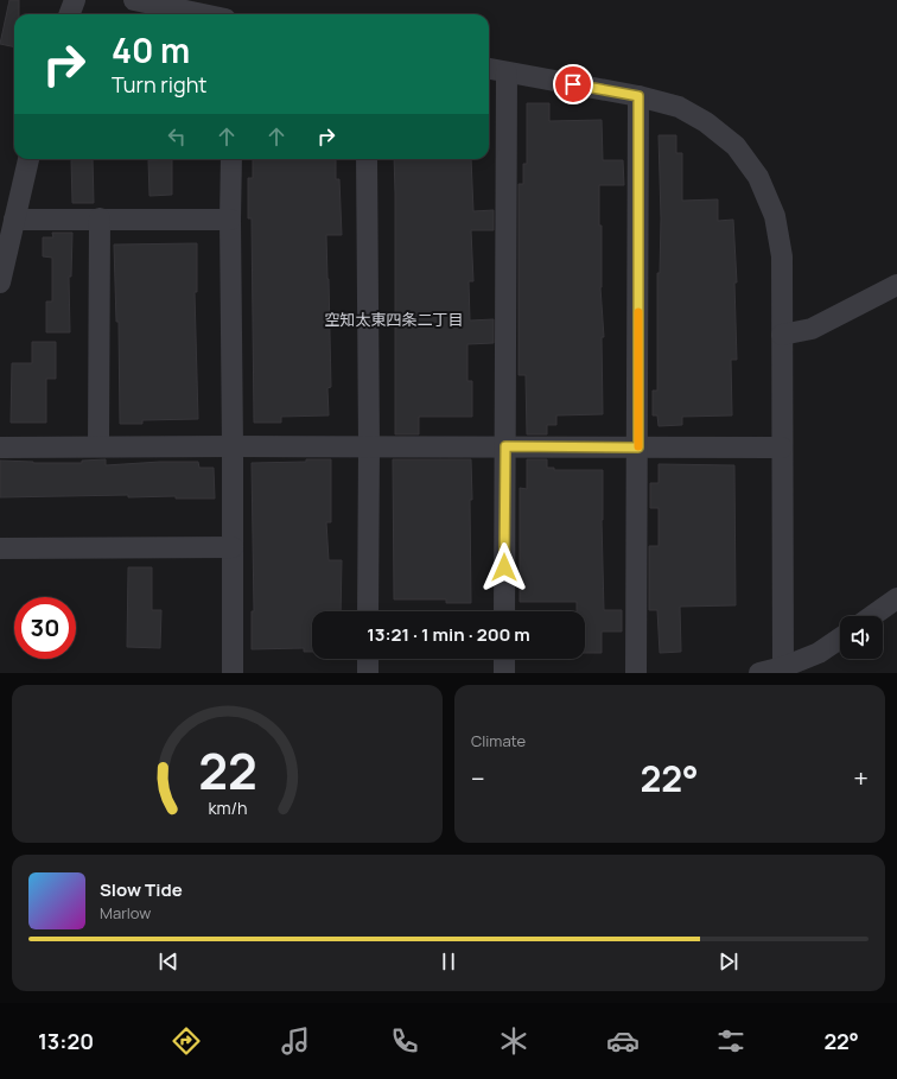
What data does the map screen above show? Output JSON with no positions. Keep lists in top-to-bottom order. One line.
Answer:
{"districts":["空知太東四条二丁目"],"page":{"turn":["40 m","Turn right"],"limit":"30","trip":"13:21 · 1 min · 200 m","tile":"Climate","heat":["−","22°","+"],"song":["Slow Tide","Marlow"],"tabs":["13:20","22°"],"gauge":["22","km/h"]}}
